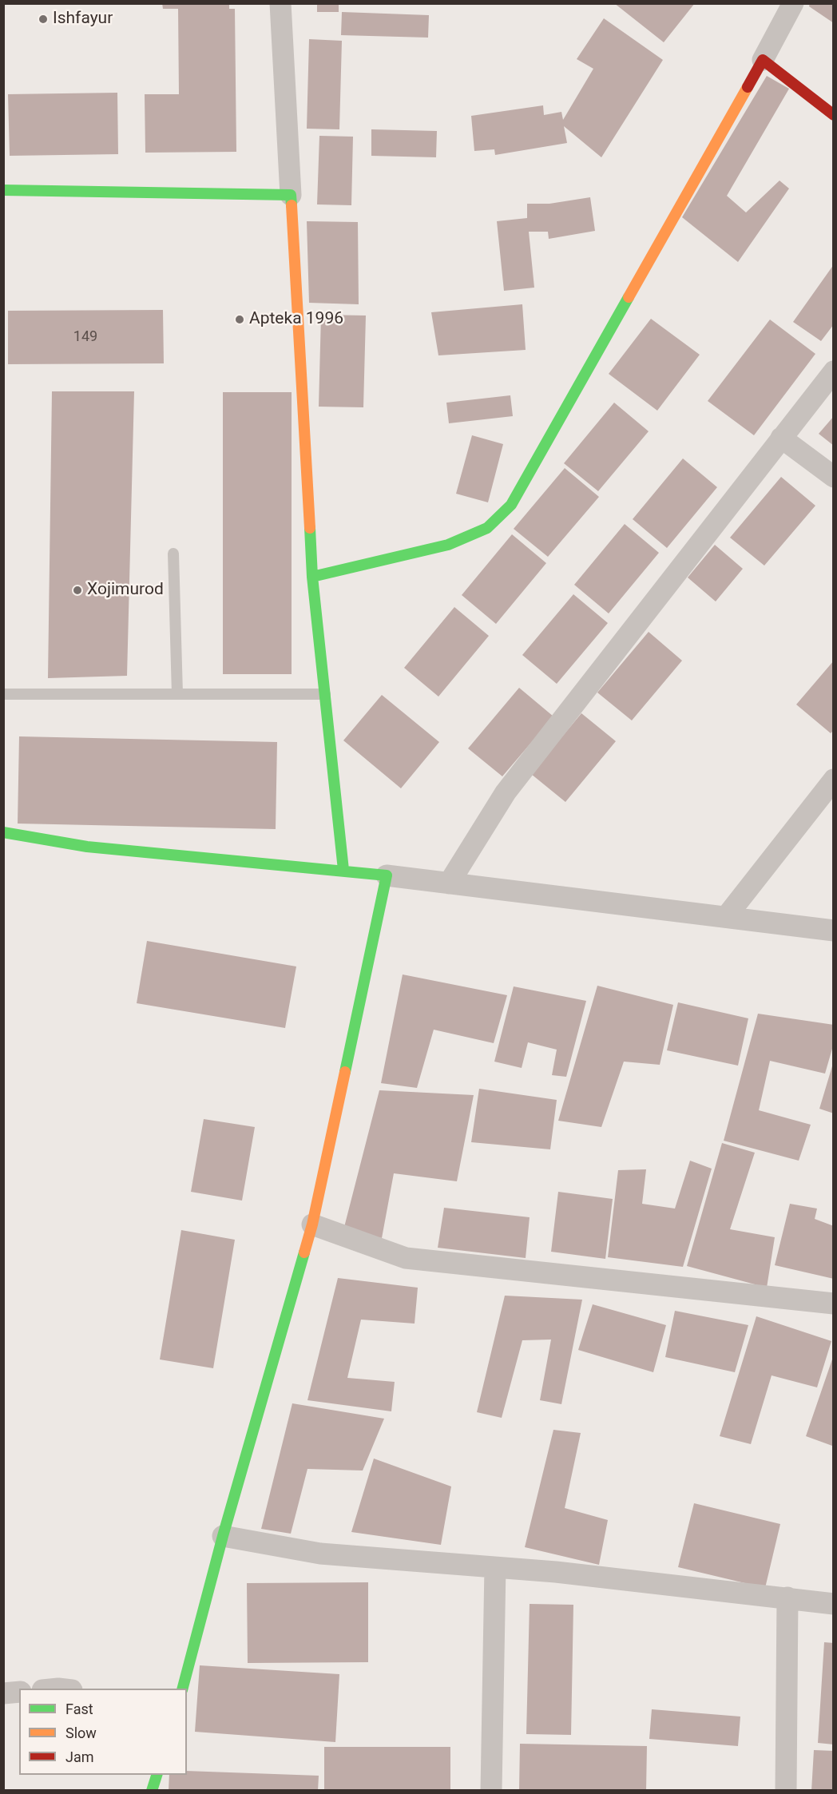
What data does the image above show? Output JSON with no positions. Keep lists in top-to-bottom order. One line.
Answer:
{"places":["Ishfayur","Apteka 1996","Xojimurod"],"house_numbers":["149"],"legend":["Fast","Slow","Jam"]}
